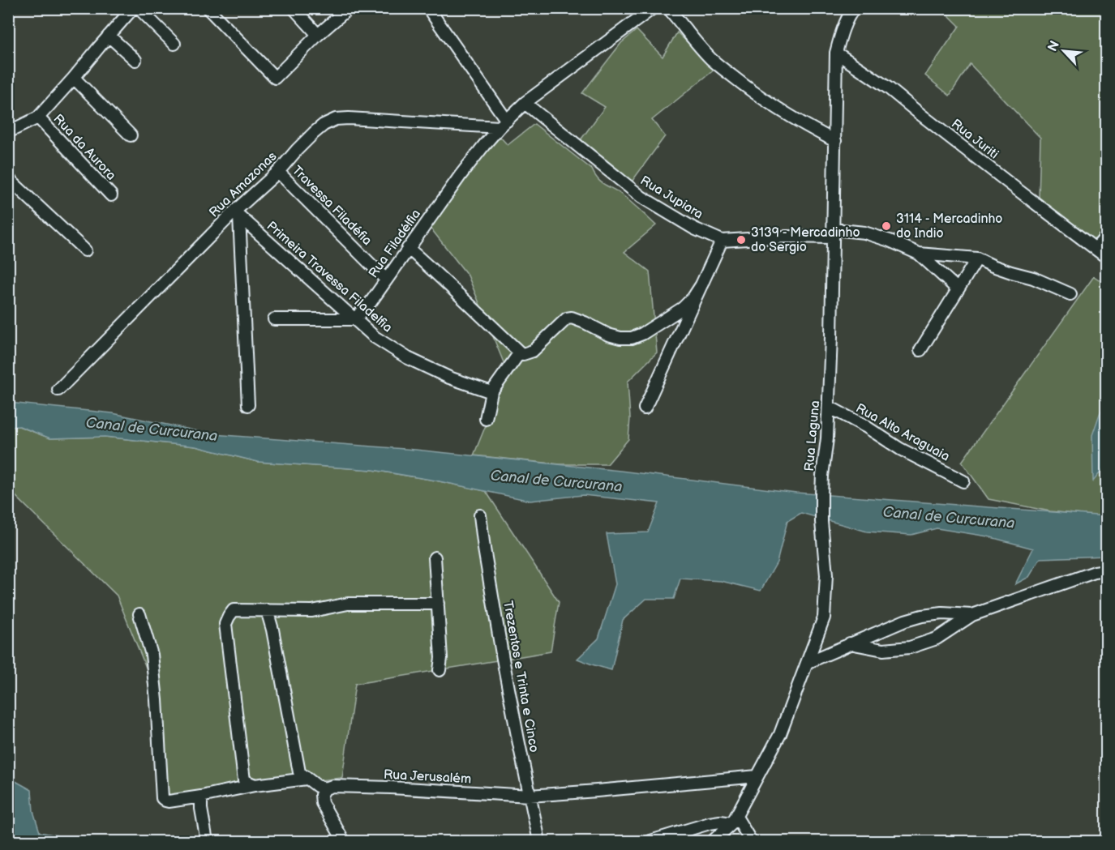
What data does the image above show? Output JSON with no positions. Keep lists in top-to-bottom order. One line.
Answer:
{"streets":{"street":["Rua Juriti","Rua da Aurora","Rua Amazonas","Rua Jupiara","Travessa Filadéfia","Rua Filadélfia","Primeira Travessa Filadelfia","Rua Alto Araguaia","Rua Laguna","Trezentos e Trinta e Cinco","Rua Jerusalém"]},"crossings":[["Rua Juriti","Rua Laguna"],["Rua Amazonas","Travessa Filadéfia"],["Rua Amazonas","Rua Filadélfia"],["Rua Amazonas","Primeira Travessa Filadelfia"],["Rua Jupiara","Rua Filadélfia"],["Rua Jupiara","Rua Laguna"],["Travessa Filadéfia","Rua Filadélfia"],["Rua Filadélfia","Primeira Travessa Filadelfia"],["Rua Alto Araguaia","Rua Laguna"],["Rua Laguna","Rua Jerusalém"],["Trezentos e Trinta e Cinco","Rua Jerusalém"]],"water":["Canal de Curcurana"],"places":["3114 - Mercadinho do Indio","3139 - Mercadinho do Sergio"],"north":"top left"}
